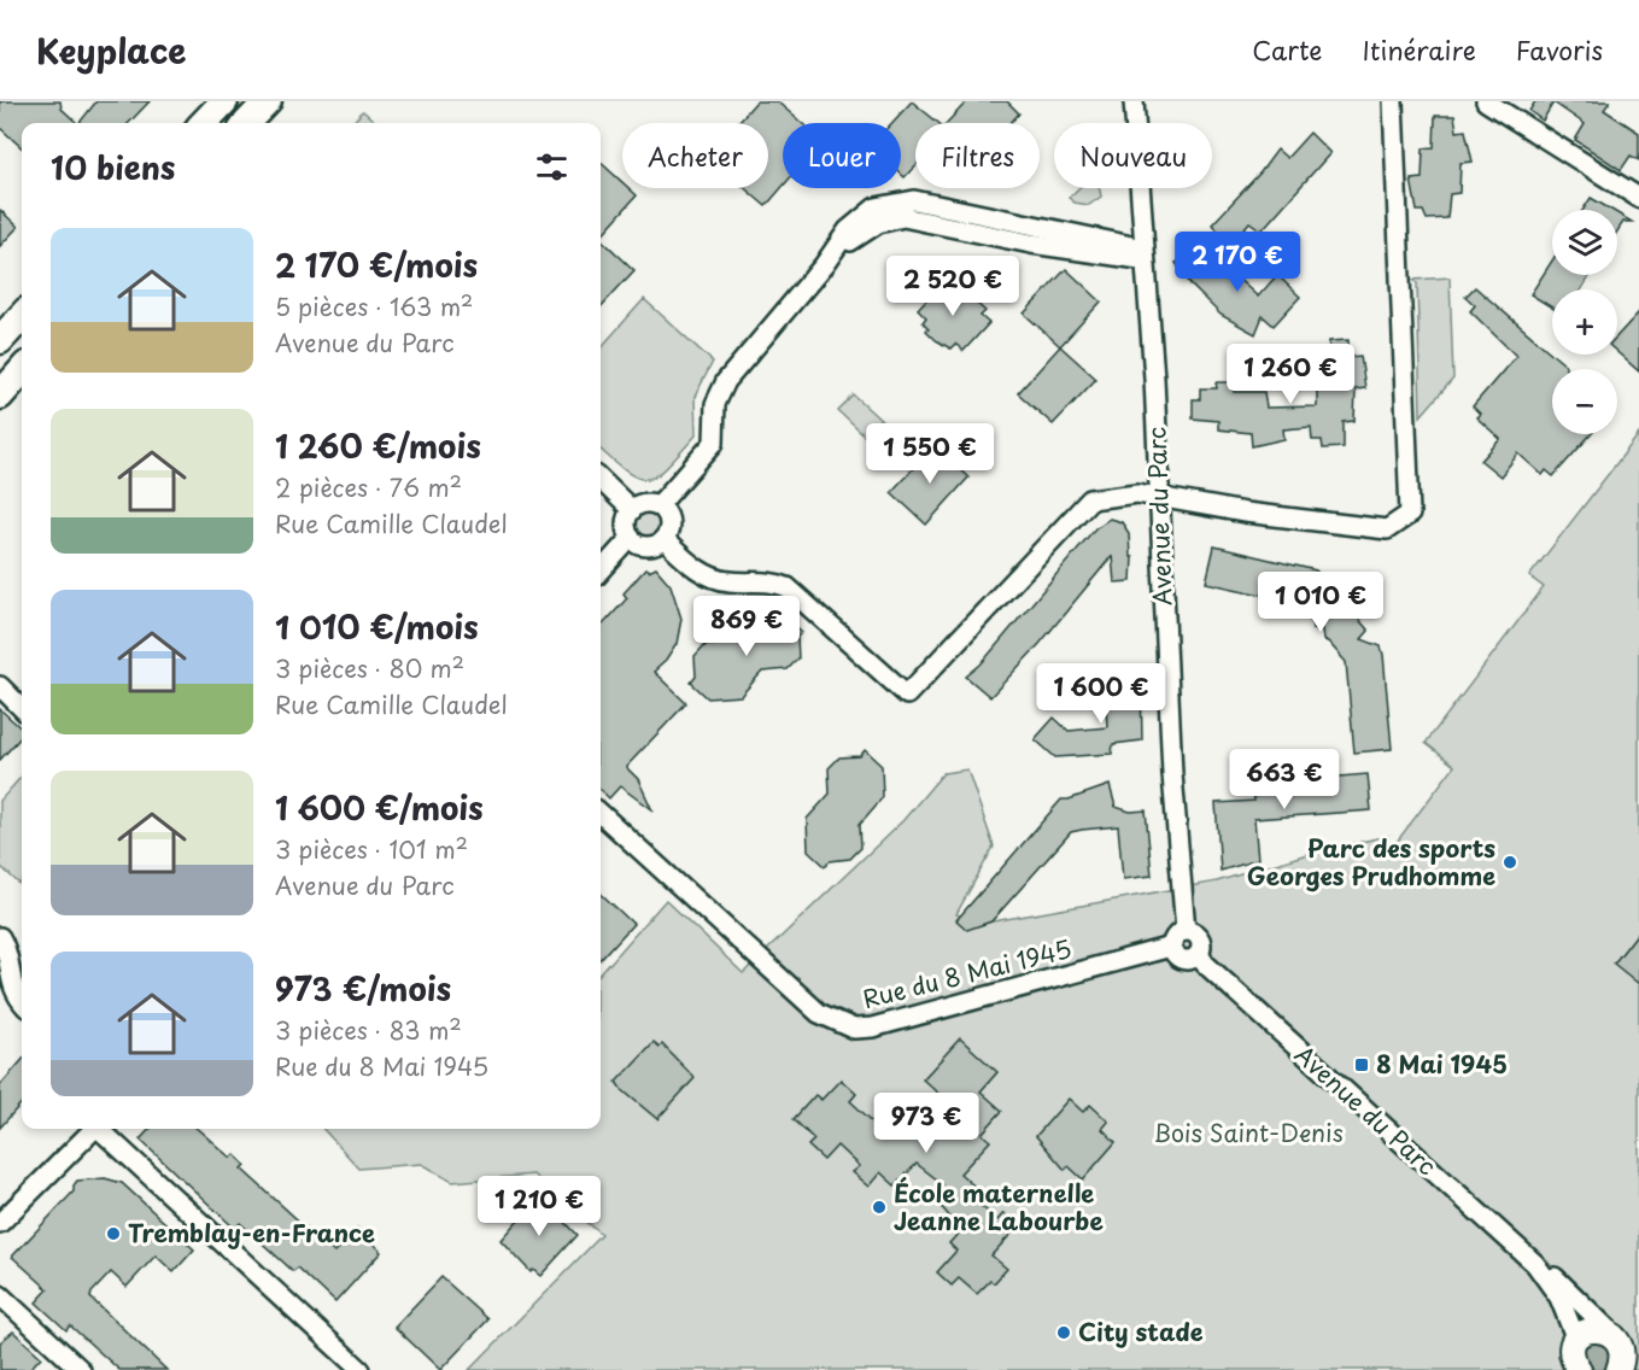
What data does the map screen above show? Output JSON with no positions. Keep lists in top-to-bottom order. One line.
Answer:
{"streets":{"street":["Avenue du Parc","Rue du 8 Mai 1945"]},"crossings":[["Avenue du Parc","Rue du 8 Mai 1945"]],"parks":["Bois Saint-Denis"],"places":{"other":["Parc des sports Georges Prudhomme","École maternelle Jeanne Labourbe","Tremblay-en-France","City stade"],"transit":["8 Mai 1945"]},"page":{"header":"Keyplace","nav":["Carte","Itinéraire","Favoris"],"chip":["Acheter","Louer","Filtres","Nouveau"],"heading":"10 biens","map_buttons":["+","−"],"list":[{"name":"2 170 €/mois","note":"5 pièces · 163 m² · Avenue du Parc"},{"name":"1 260 €/mois","note":"2 pièces · 76 m² · Rue Camille Claudel"},{"name":"1 010 €/mois","note":"3 pièces · 80 m² · Rue Camille Claudel"},{"name":"1 600 €/mois","note":"3 pièces · 101 m² · Avenue du Parc"},{"name":"973 €/mois","note":"3 pièces · 83 m² · Rue du 8 Mai 1945"}],"price":["2 170 €","2 520 €","1 260 €","1 550 €","1 010 €","869 €","1 600 €","663 €","973 €","1 210 €"]}}
